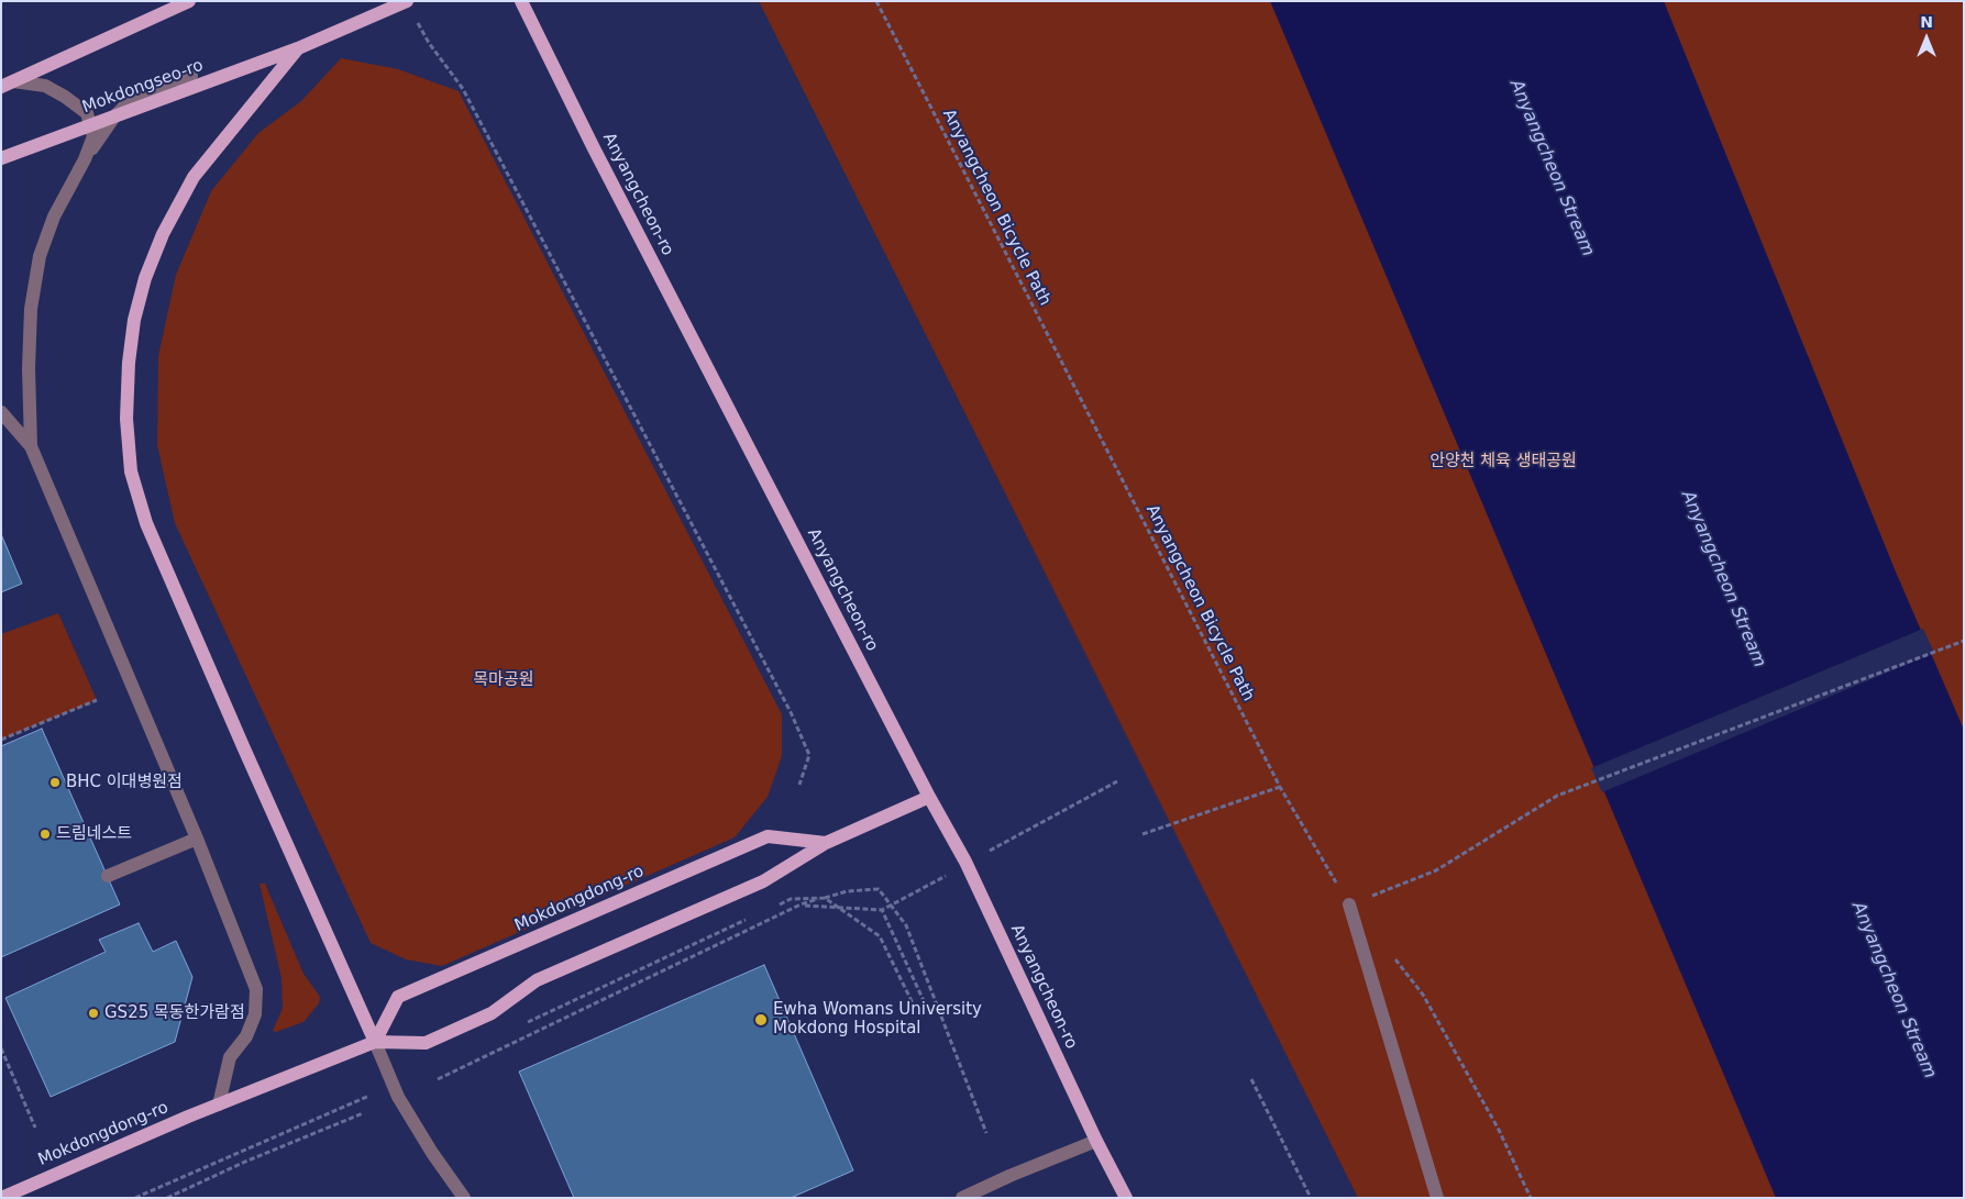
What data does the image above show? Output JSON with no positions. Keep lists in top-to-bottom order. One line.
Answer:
{"streets":{"main road":["Mokdongseo-ro","Anyangcheon-ro","Mokdongdong-ro"],"path":["Anyangcheon Bicycle Path"]},"crossings":[["Anyangcheon-ro","Mokdongdong-ro"]],"water":["Anyangcheon Stream"],"parks":["안양천 체육 생태공원","목마공원"],"places":["BHC 이대병원점","드림네스트","GS25 목동한가람점","Ewha Womans University Mokdong Hospital"],"north":"top"}
